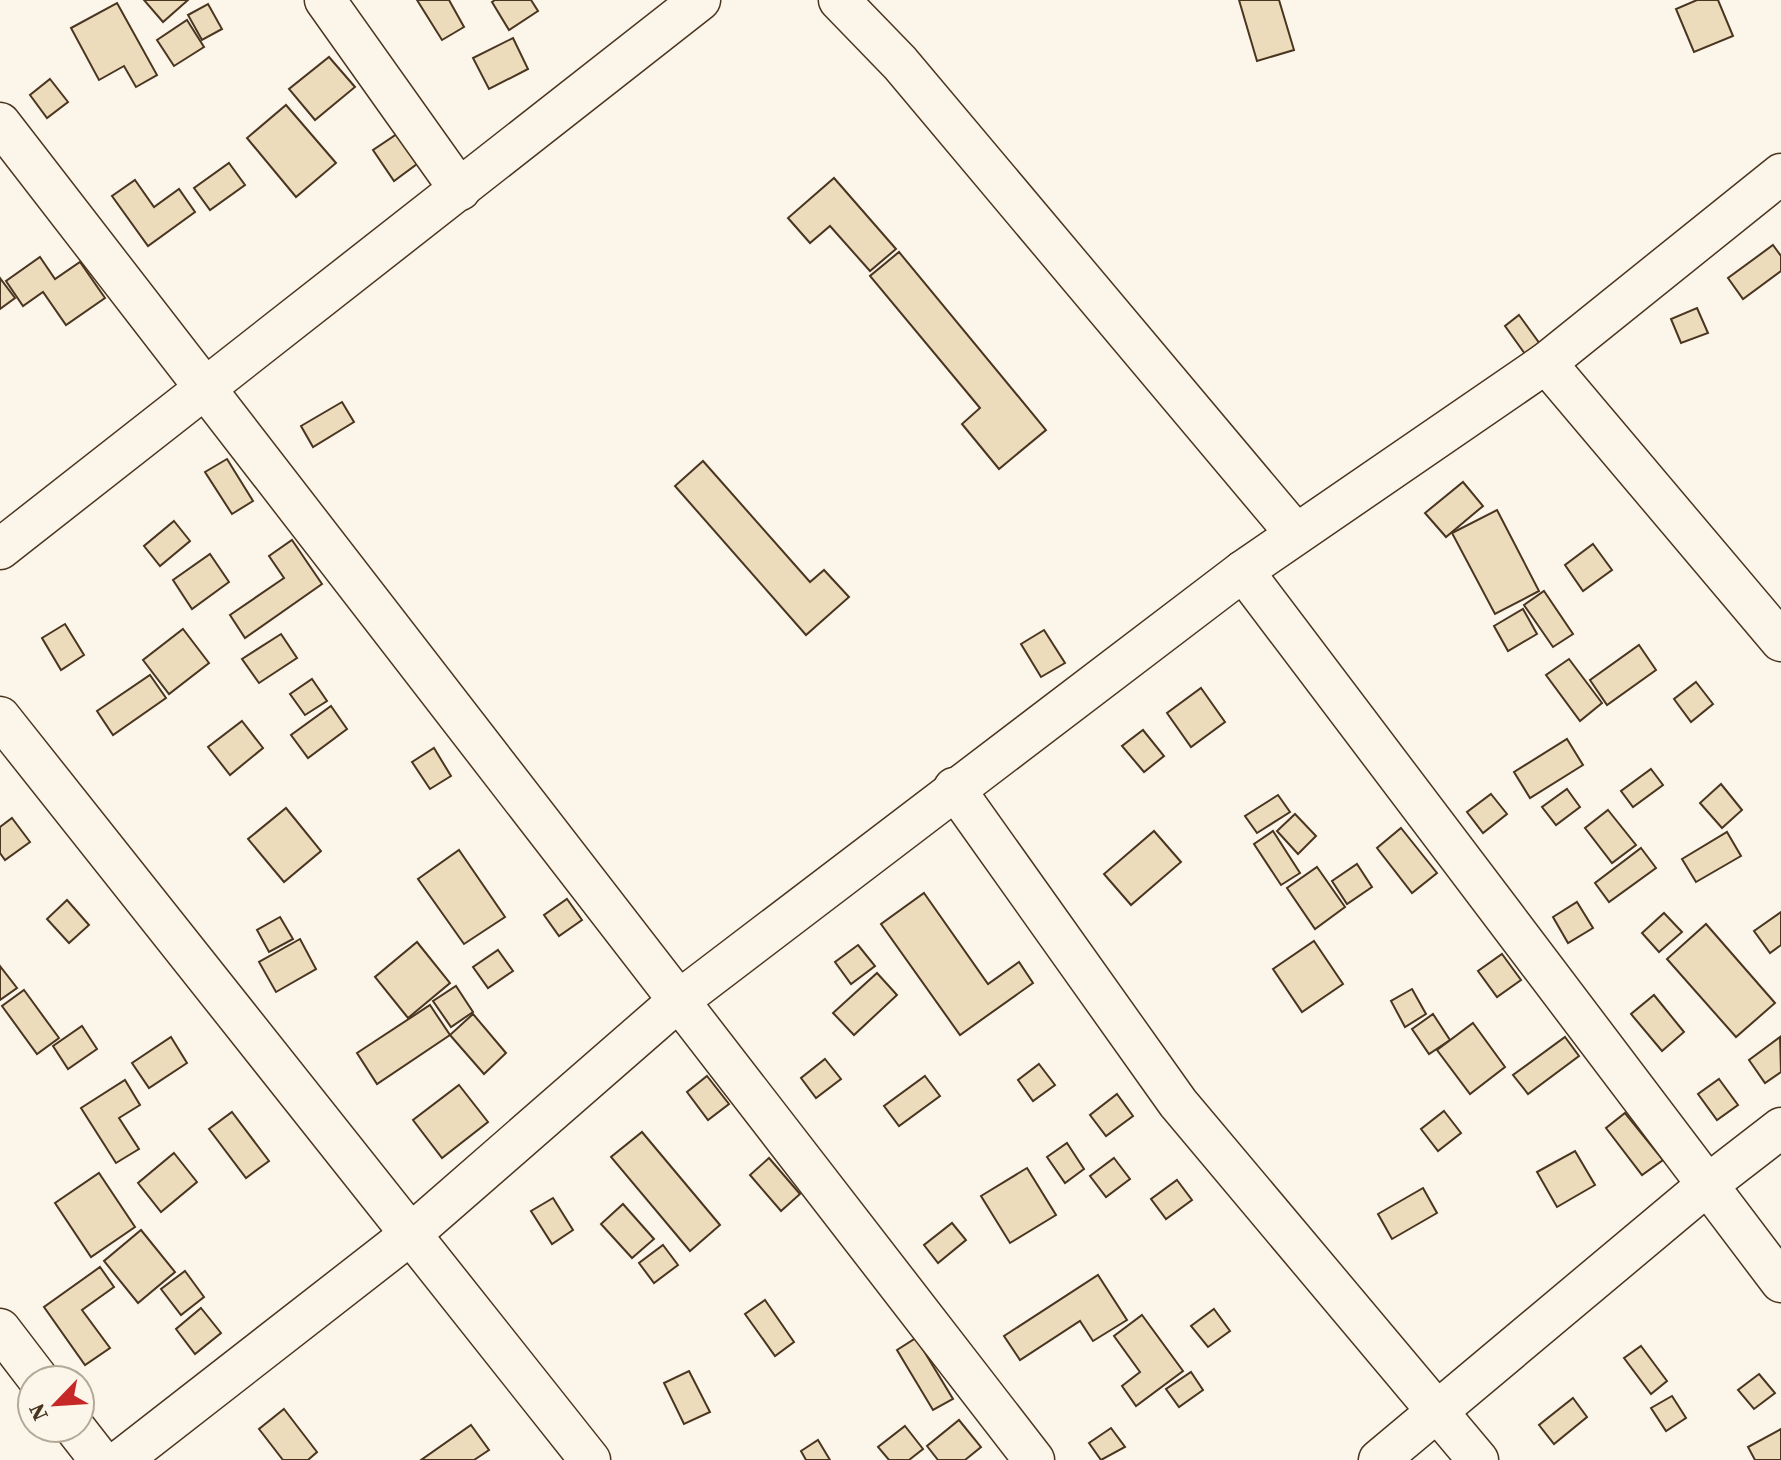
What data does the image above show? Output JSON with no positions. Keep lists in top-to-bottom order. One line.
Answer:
{"north":"bottom left"}
